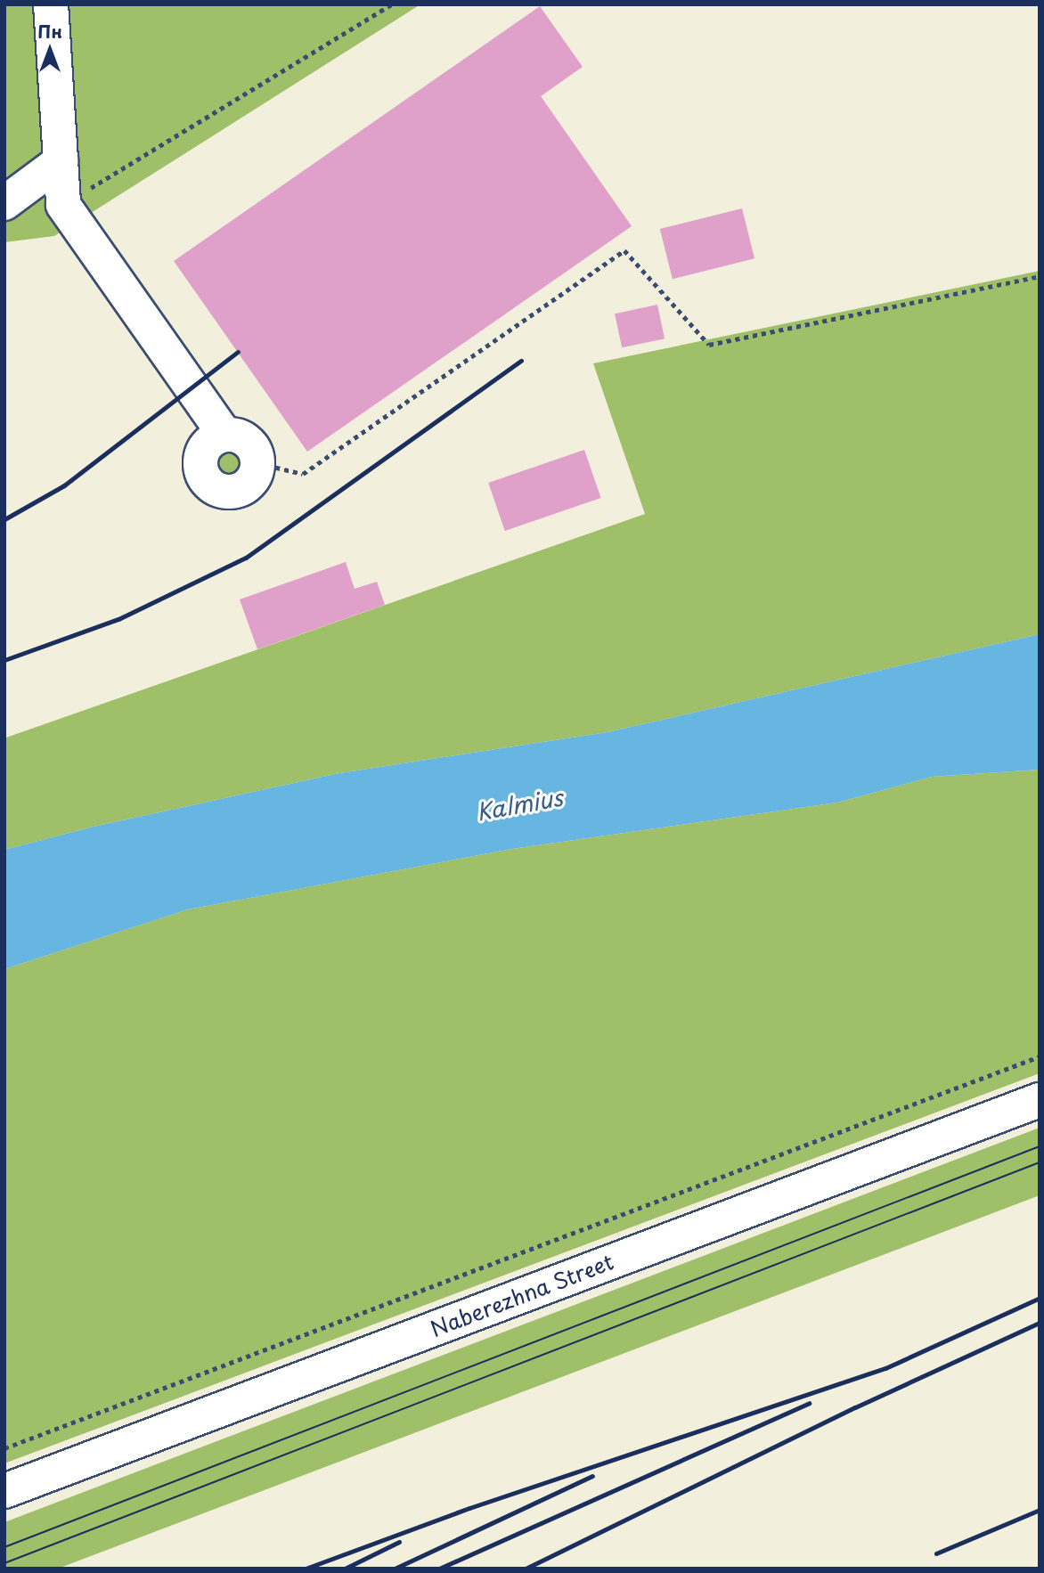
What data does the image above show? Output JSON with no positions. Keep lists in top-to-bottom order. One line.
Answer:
{"streets":{"main road":["Naberezhna Street"]},"water":["Kalmius"],"north":"top"}
